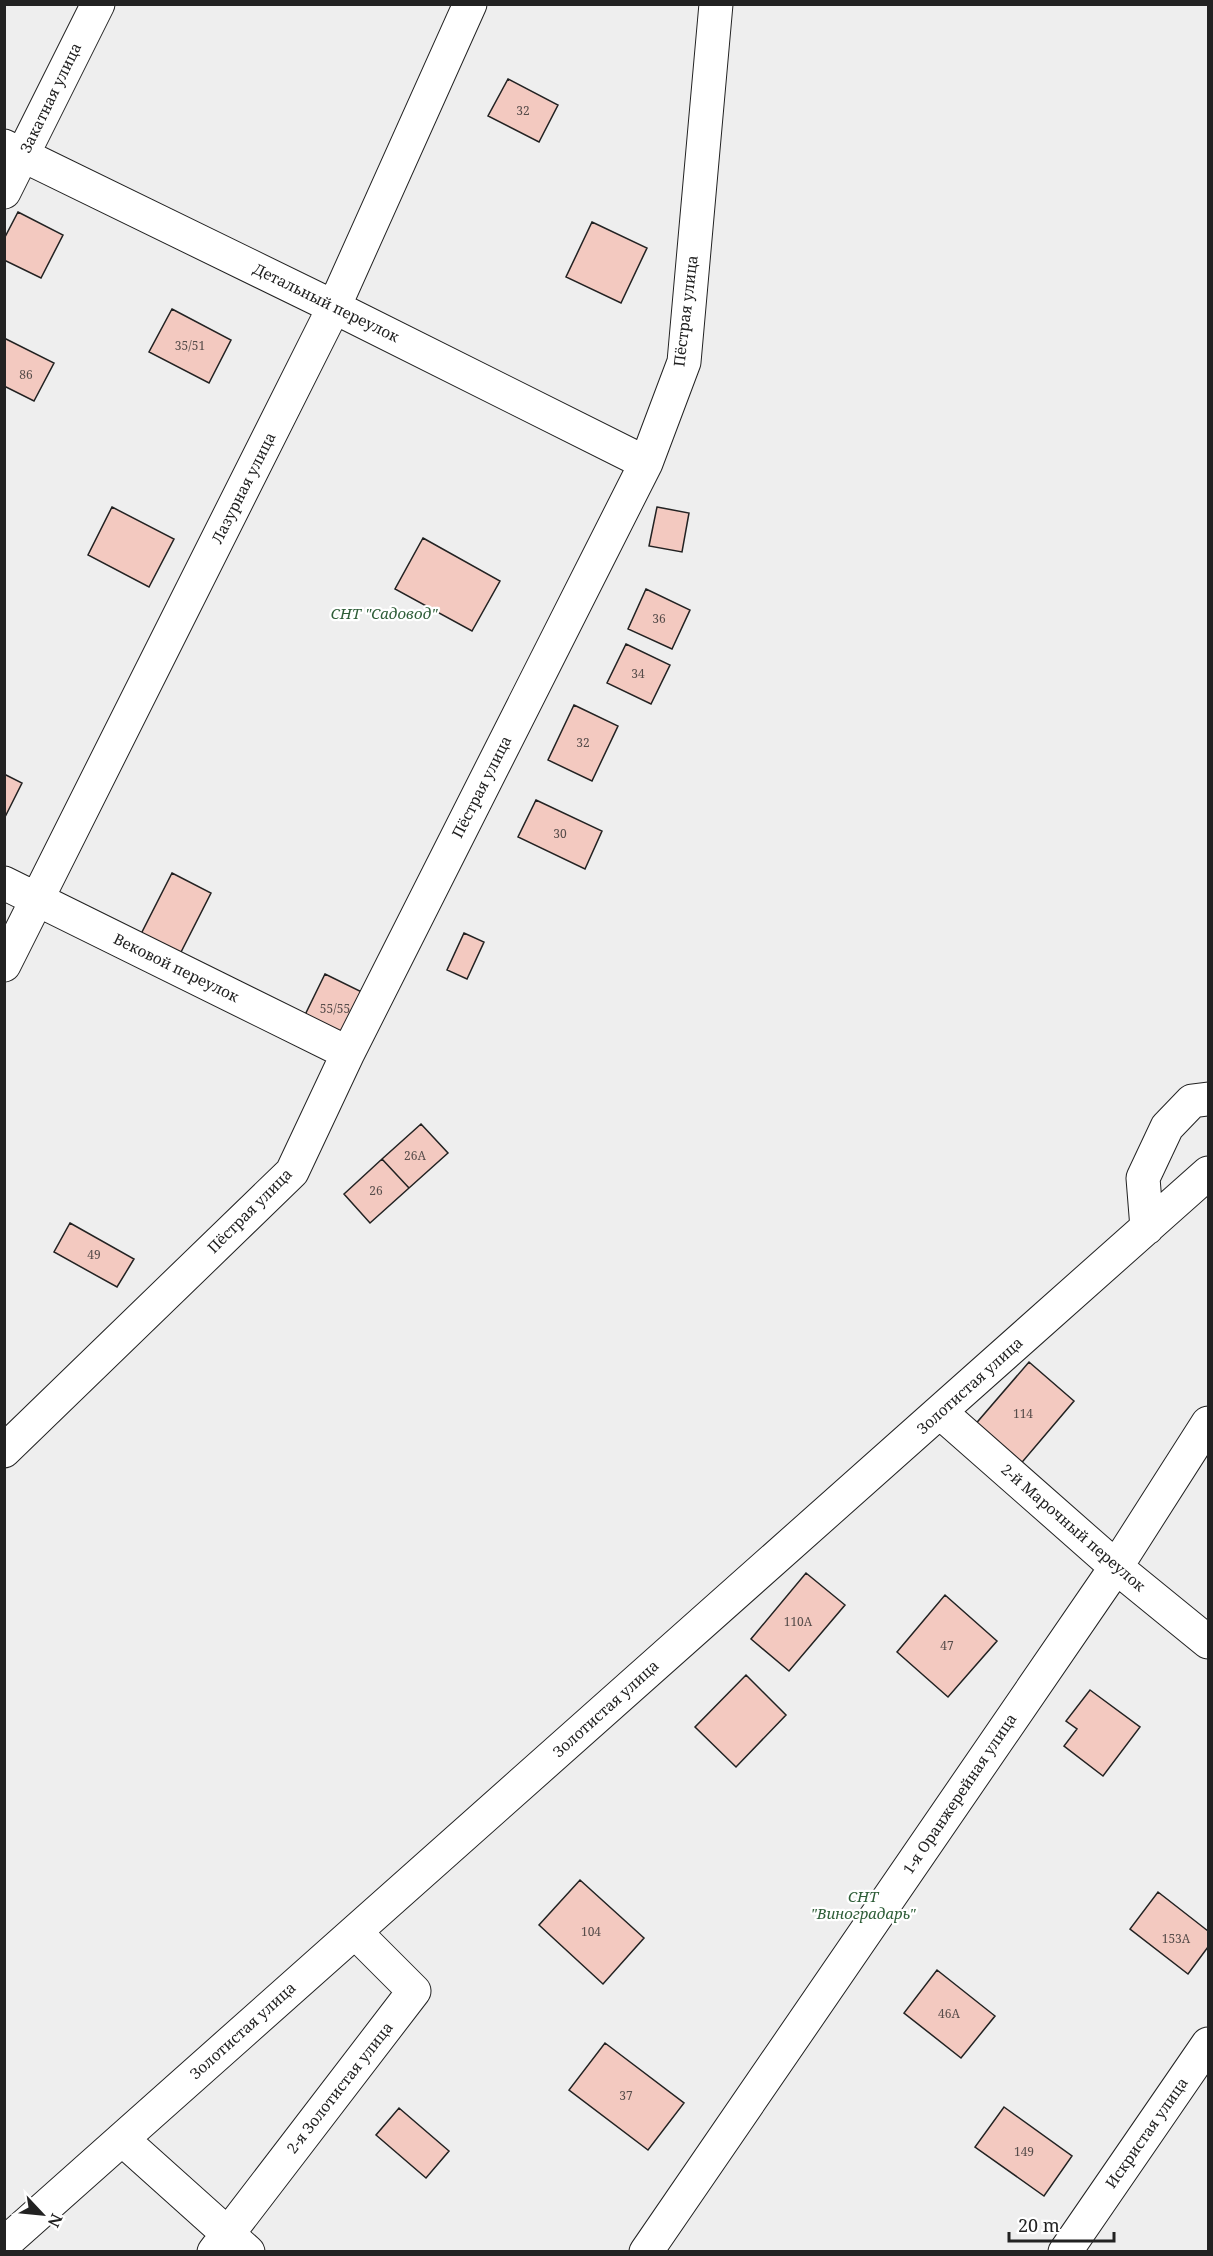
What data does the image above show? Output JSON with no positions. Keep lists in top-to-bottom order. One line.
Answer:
{"streets":{"street":["Закатная улица","Детальный переулок","Пёстрая улица","Лазурная улица","Вековой переулок","Золотистая улица","2-й Марочный переулок","1-я Оранжерейная улица","2-я Золотистая улица","Искристая улица"]},"crossings":[["Закатная улица","Детальный переулок"],["Детальный переулок","Пёстрая улица"],["Детальный переулок","Лазурная улица"],["Пёстрая улица","Вековой переулок"],["Лазурная улица","Вековой переулок"],["Золотистая улица","2-й Марочный переулок"],["Золотистая улица","2-я Золотистая улица"],["2-й Марочный переулок","1-я Оранжерейная улица"]],"parks":["СНТ \"Садовод\"","СНТ \"Виноградарь\""],"house_numbers":["32","35/51","86","36","34","32","30","55/55","26А","26","49","114","110А","47","104","153А","46А","37","149"],"scale_bar":"20 m","north":"bottom right"}
